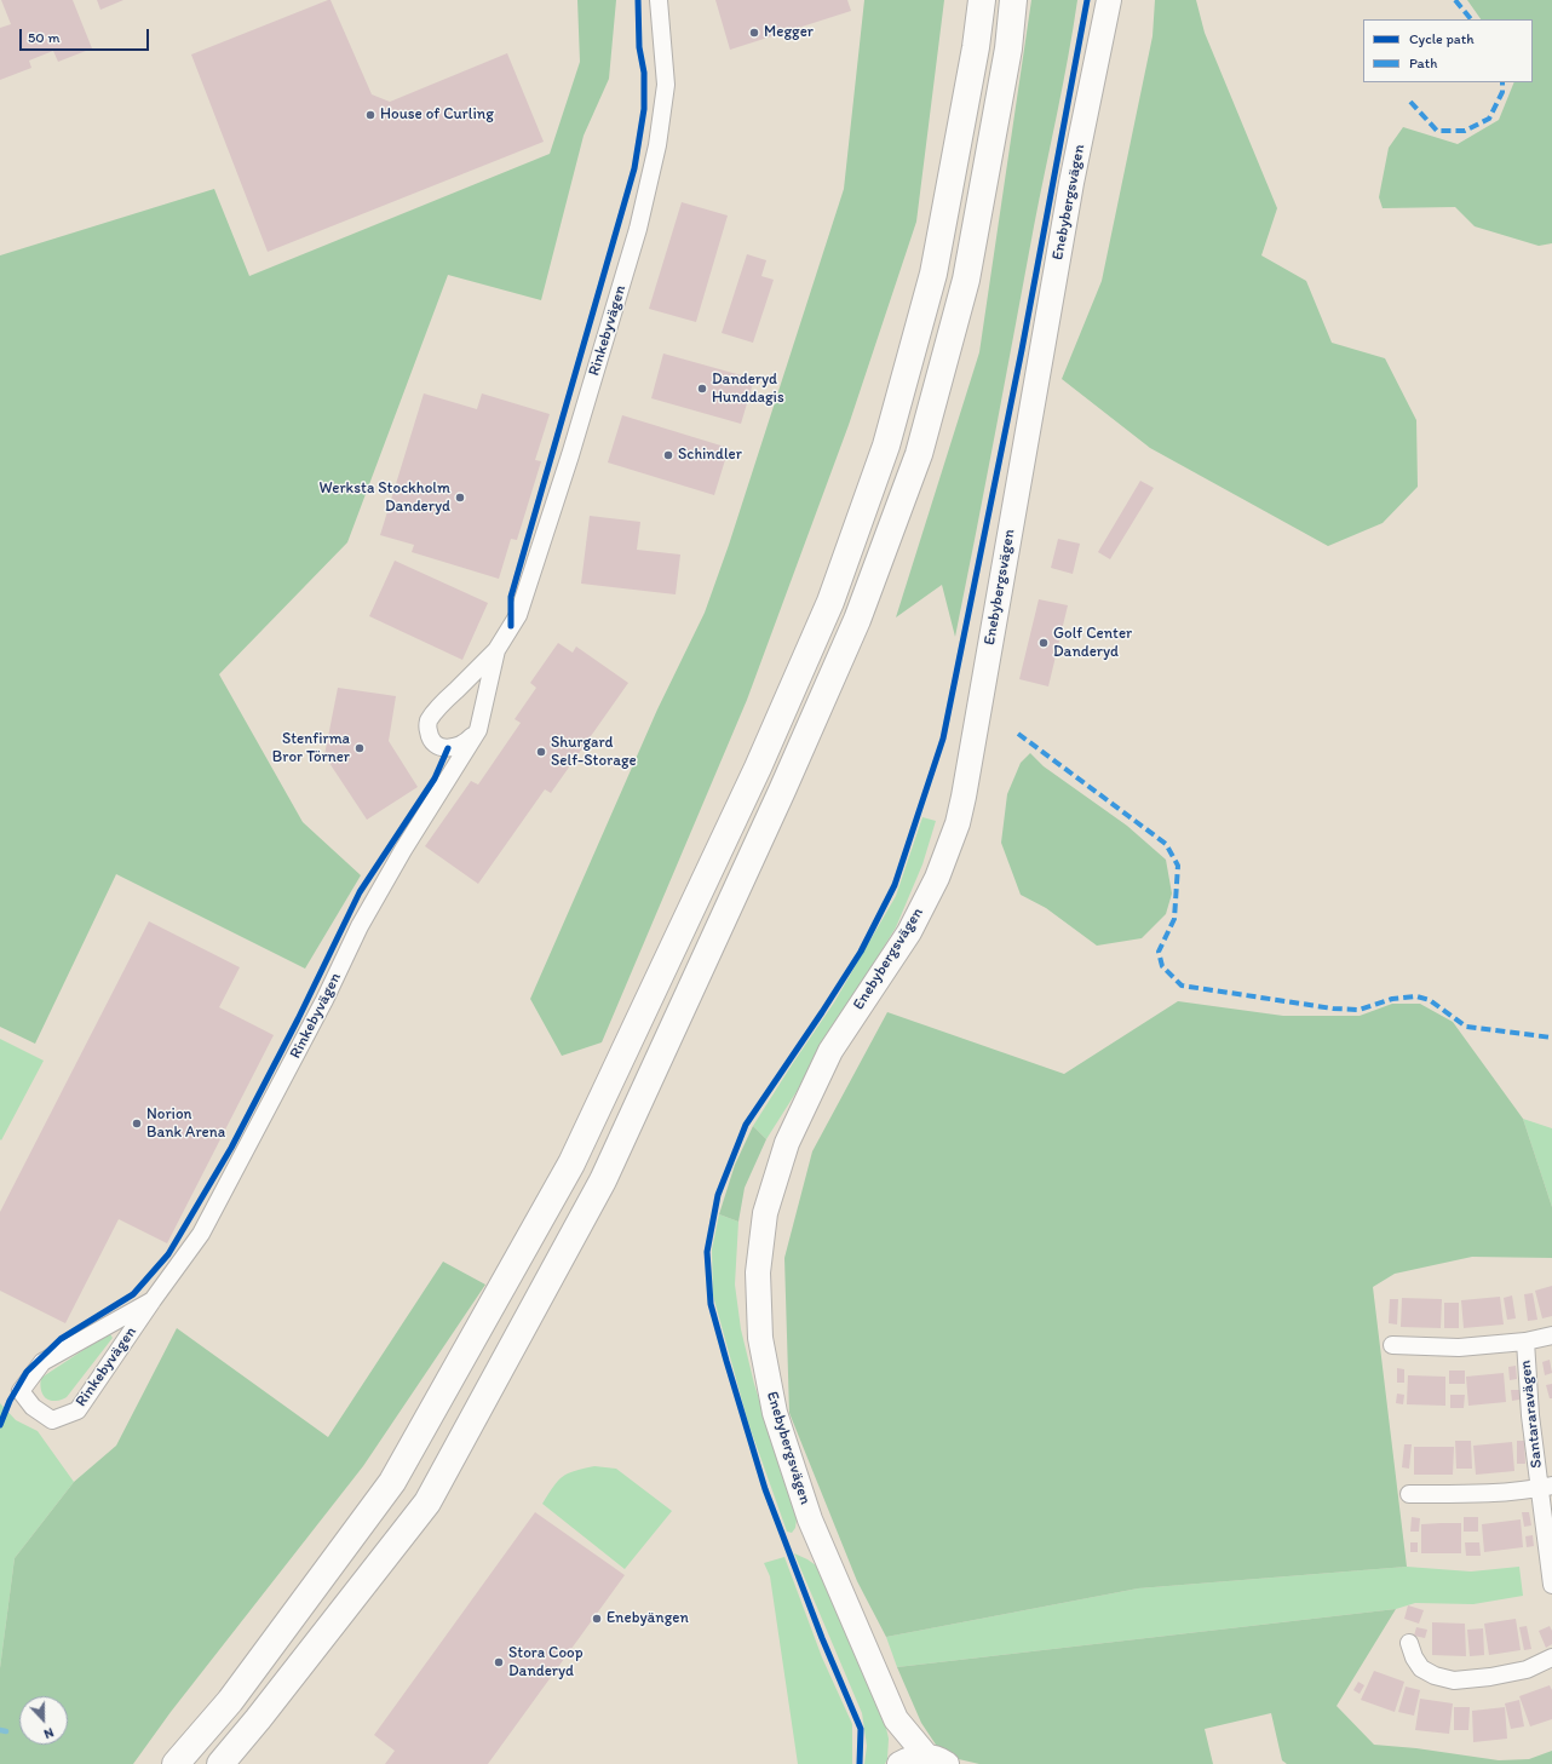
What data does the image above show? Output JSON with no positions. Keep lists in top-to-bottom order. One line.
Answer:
{"streets":{"main road":["Enebybergsvägen"],"street":["Rinkebyvägen","Santararavägen"]},"places":["Megger","House of Curling","Danderyd Hunddagis","Schindler","Werksta Stockholm Danderyd","Golf Center Danderyd","Stenfirma Bror Törner","Shurgard Self-Storage","Norion Bank Arena","Enebyängen","Stora Coop Danderyd"],"legend":["Cycle path","Path"],"scale_bar":"50 m","north":"bottom"}
